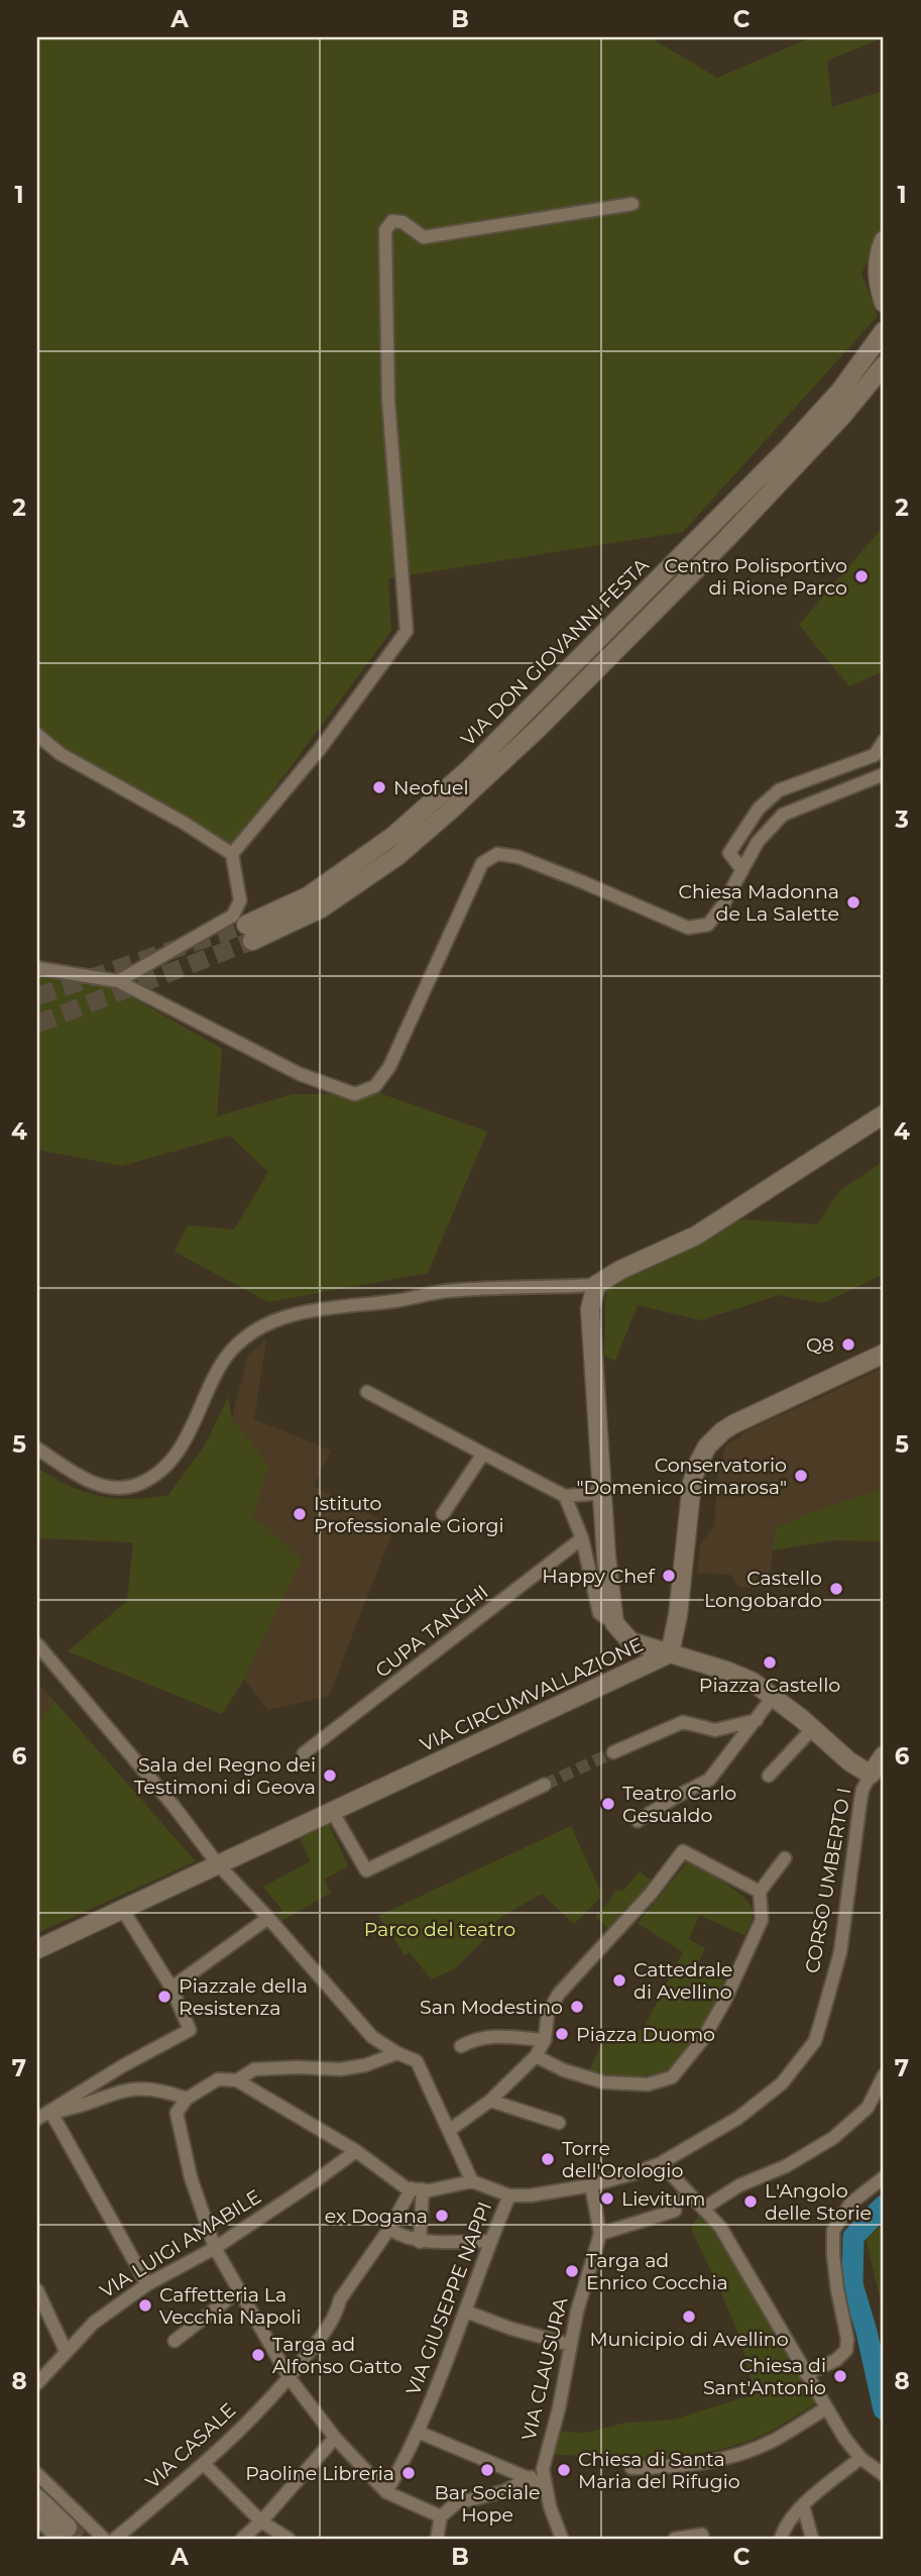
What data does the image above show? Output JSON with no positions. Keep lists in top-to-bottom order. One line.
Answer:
{"streets":{"street":["VIA DON GIOVANNI FESTA","CUPA TANGHI","VIA CIRCUMVALLAZIONE","CORSO UMBERTO I","VIA LUIGI AMABILE","VIA GIUSEPPE NAPPI","VIA CLAUSURA","VIA CASALE"]},"crossings":[["CORSO UMBERTO I","VIA GIUSEPPE NAPPI"]],"parks":["Parco del teatro"],"places":["Centro Polisportivo di Rione Parco","Neofuel","Chiesa Madonna de La Salette","Q8","Conservatorio \"Domenico Cimarosa\"","Istituto Professionale Giorgi","Happy Chef","Castello Longobardo","Piazza Castello","Sala del Regno dei Testimoni di Geova","Teatro Carlo Gesualdo","Cattedrale di Avellino","Piazzale della Resistenza","San Modestino","Piazza Duomo","Torre dell'Orologio","Lievitum","L'Angolo delle Storie","ex Dogana","Targa ad Enrico Cocchia","Caffetteria La Vecchia Napoli","Municipio di Avellino","Targa ad Alfonso Gatto","Chiesa di Sant'Antonio","Bar Sociale Hope","Chiesa di Santa Maria del Rifugio","Paoline Libreria"],"grid":{"columns":["A","B","C"],"rows":["1","2","3","4","5","6","7","8"]}}
